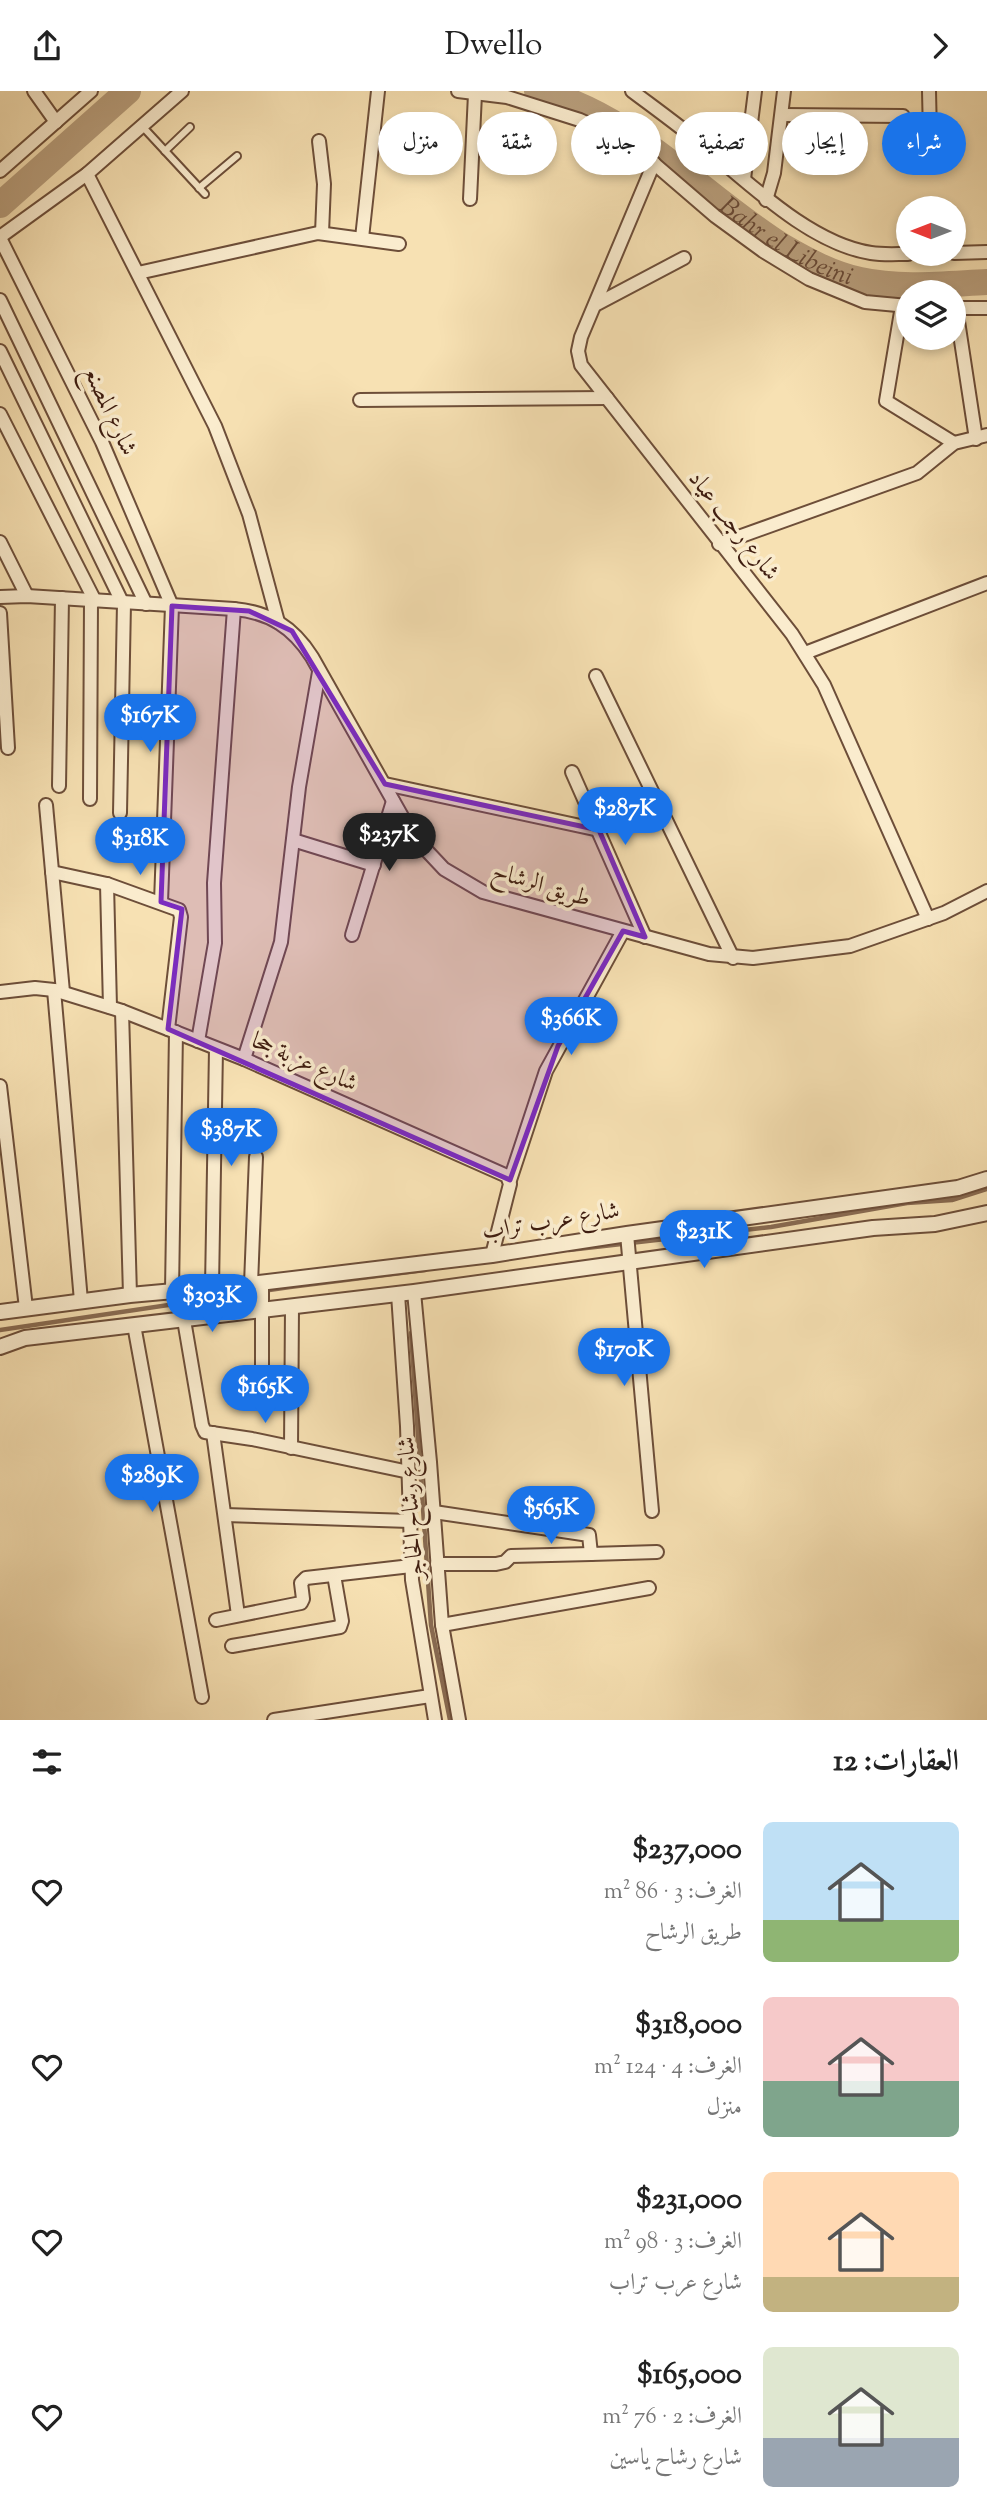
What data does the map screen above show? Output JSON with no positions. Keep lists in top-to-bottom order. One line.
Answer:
{"streets":{"street":["شارع المصنع","شارع رجب عياد","طريق الرشاح","شارع عزبة جحا","شارع عرب تراب","شارع رشاح الحاجر"]},"crossings":[["شارع المصنع","طريق الرشاح"],["شارع رجب عياد","طريق الرشاح"],["شارع عرب تراب","شارع رشاح الحاجر"]],"water":["Bahr el Libeini"],"north":"left","page":{"header":"Dwello","chip":["شراء","إيجار","تصفية","جديد","شقة","منزل"],"price":["$167K","$287K","$237K","$318K","$366K","$387K","$231K","$303K","$170K","$165K","$289K","$565K"],"heading":"العقارات: 12","list":[{"name":"$237,000","note":"الغرف: 3 · 86 m² · طريق الرشاح"},{"name":"$318,000","note":"الغرف: 4 · 124 m² · منزل"},{"name":"$231,000","note":"الغرف: 3 · 98 m² · شارع عرب تراب"},{"name":"$165,000","note":"الغرف: 2 · 76 m² · شارع رشاح ياسين"}]}}
